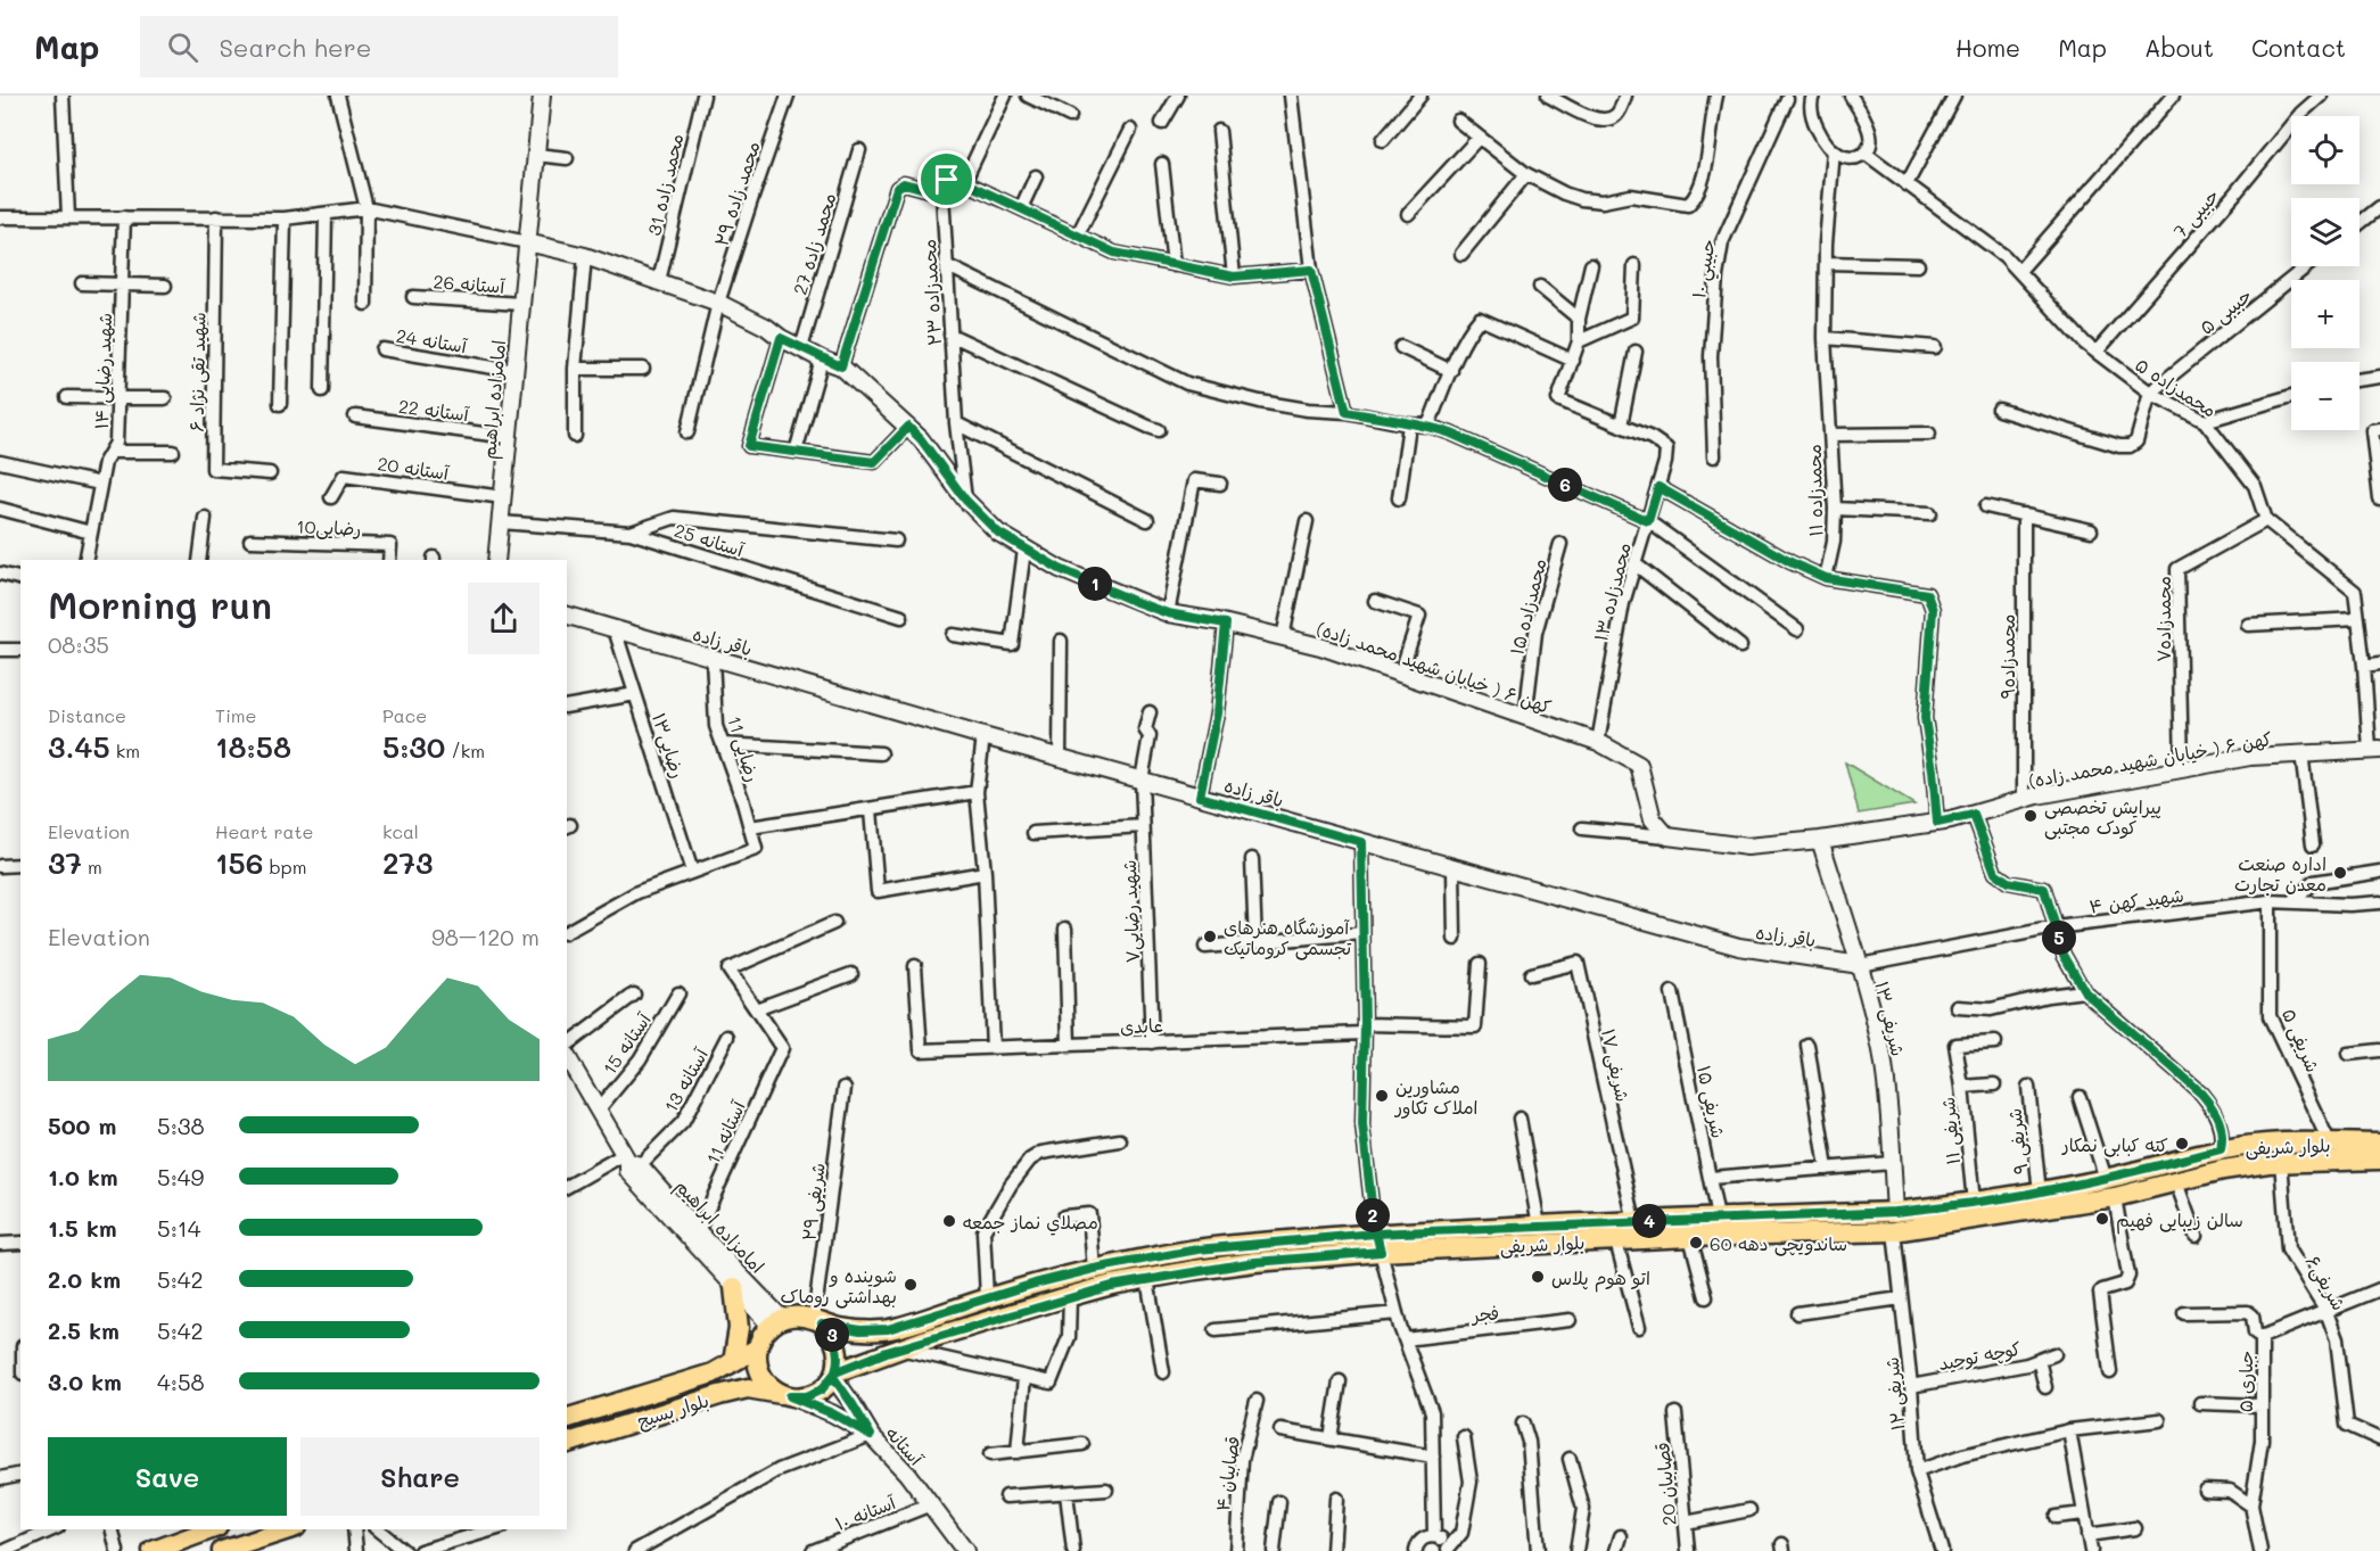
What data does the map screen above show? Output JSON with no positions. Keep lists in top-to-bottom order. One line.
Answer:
{"streets":{"main road":["بلوار شریفی","بلوار بسیج"],"street":["محمد زاده 31","محمد زاده ۲۹","حبیبی 7","محمد زاده 27","حبيبي ١٠","آستانه 26","محمدزاده ۲۳","حبیبی ۵","آستانه 24","شهید رضایی ۱۴","شهید تقی نژاد ۶","محمدزاده ۵","امامزاده ابراهیم","آستانه 22","آستانه 20","محمدزاده ۱۱","رضایی10","آستانه 25","محمدزاده ۱۳","محمدزاده ۱۵","محمدزاده۷","باقر زاده","محمدزاده۹","کهن ۶ ( خیابان شهید محمد زاده)","رضایی۱۳","رضایی 11","شهید کهن ۴","شهید رضایی۷","شریفی ۱۳","عابدی","شریفی ۵","آستانه 15","شریفی ۱۷","آستانه 13","شریفی ۱۵","شریفی ۱۱","آستانه 11","شریفی ۹","شریفی ۲۹","شریفی۶","فجر","کوچه توحید","جباری ۵","شریفی ۱۲","آستانه","قصابیان ۴","قصابیان 20","آستانه ۱۰"]},"crossings":[["محمد زاده 31","کهن ۶ ( خیابان شهید محمد زاده)"],["محمد زاده ۲۹","کهن ۶ ( خیابان شهید محمد زاده)"],["حبیبی 7","محمدزاده ۵"],["محمد زاده 27","کهن ۶ ( خیابان شهید محمد زاده)"],["آستانه 26","امامزاده ابراهیم"],["محمدزاده ۲۳","کهن ۶ ( خیابان شهید محمد زاده)"],["حبیبی ۵","محمدزاده ۵"],["آستانه 24","امامزاده ابراهیم"],["محمدزاده ۵","محمدزاده۷"],["امامزاده ابراهیم","آستانه 22"],["امامزاده ابراهیم","آستانه 20"],["امامزاده ابراهیم","آستانه 25"],["امامزاده ابراهیم","کهن ۶ ( خیابان شهید محمد زاده)"],["امامزاده ابراهیم","آستانه 15"],["امامزاده ابراهیم","آستانه 13"],["امامزاده ابراهیم","آستانه 11"],["امامزاده ابراهیم","بلوار شریفی"],["امامزاده ابراهیم","شریفی ۲۹"],["امامزاده ابراهیم","بلوار بسیج"],["امامزاده ابراهیم","آستانه"],["محمدزاده ۱۳","کهن ۶ ( خیابان شهید محمد زاده)"],["محمدزاده ۱۵","کهن ۶ ( خیابان شهید محمد زاده)"],["محمدزاده۷","کهن ۶ ( خیابان شهید محمد زاده)"],["باقر زاده","رضایی۱۳"],["باقر زاده","رضایی 11"],["باقر زاده","شهید کهن ۴"],["باقر زاده","شهید رضایی۷"],["باقر زاده","شریفی ۱۳"],["محمدزاده۹","کهن ۶ ( خیابان شهید محمد زاده)"],["کهن ۶ ( خیابان شهید محمد زاده)","شریفی ۱۳"],["رضایی۱۳","رضایی 11"],["شهید کهن ۴","شریفی ۱۳"],["شهید کهن ۴","شریفی ۵"],["شهید رضایی۷","عابدی"],["شریفی ۱۳","بلوار شریفی"],["شریفی ۵","بلوار شریفی"],["شریفی ۱۷","بلوار شریفی"],["شریفی ۱۵","بلوار شریفی"],["شریفی ۱۱","بلوار شریفی"],["شریفی ۹","بلوار شریفی"],["بلوار شریفی","شریفی ۲۹"],["بلوار شریفی","شریفی۶"],["بلوار شریفی","شریفی ۱۲"],["بلوار شریفی","بلوار بسیج"],["بلوار شریفی","آستانه"],["شریفی ۲۹","بلوار بسیج"],["شریفی ۲۹","آستانه"],["شریفی۶","جباری ۵"],["کوچه توحید","شریفی ۱۲"],["بلوار بسیج","آستانه"],["آستانه","آستانه ۱۰"]],"places":["پیرایش تخصصی کودک مجتبی","اداره صنعت معدن تجارت","آموزشگاه هنرهای تجسمی کروماتیک","مشاورین املاک تکاور","کته کبابی نمکار","سالن زیبایی فهیم","مصلاي نماز جمعه","ساندویچی دهه 60","اتو هوم پلاس","شوینده و بهداشتی روماک"],"page":{"header":"Map","search":"Search here","nav":["Home","Map","About","Contact"],"map_buttons":["+","−"],"pins":["6","1","5","2","4","3"],"heading":["Morning run","08:35"],"stats":[["Distance","3.45 km"],["Time","18:58"],["Pace","5:30 /km"],["Elevation","37 m"],["Heart rate","156 bpm"],["kcal","273"]],"chart":["Elevation","98–120 m"],"list":[{"name":"500 m","note":"5:38"},{"name":"1.0 km","note":"5:49"},{"name":"1.5 km","note":"5:14"},{"name":"2.0 km","note":"5:42"},{"name":"2.5 km","note":"5:42"},{"name":"3.0 km","note":"4:58"}],"buttons":["Save","Share"]}}
